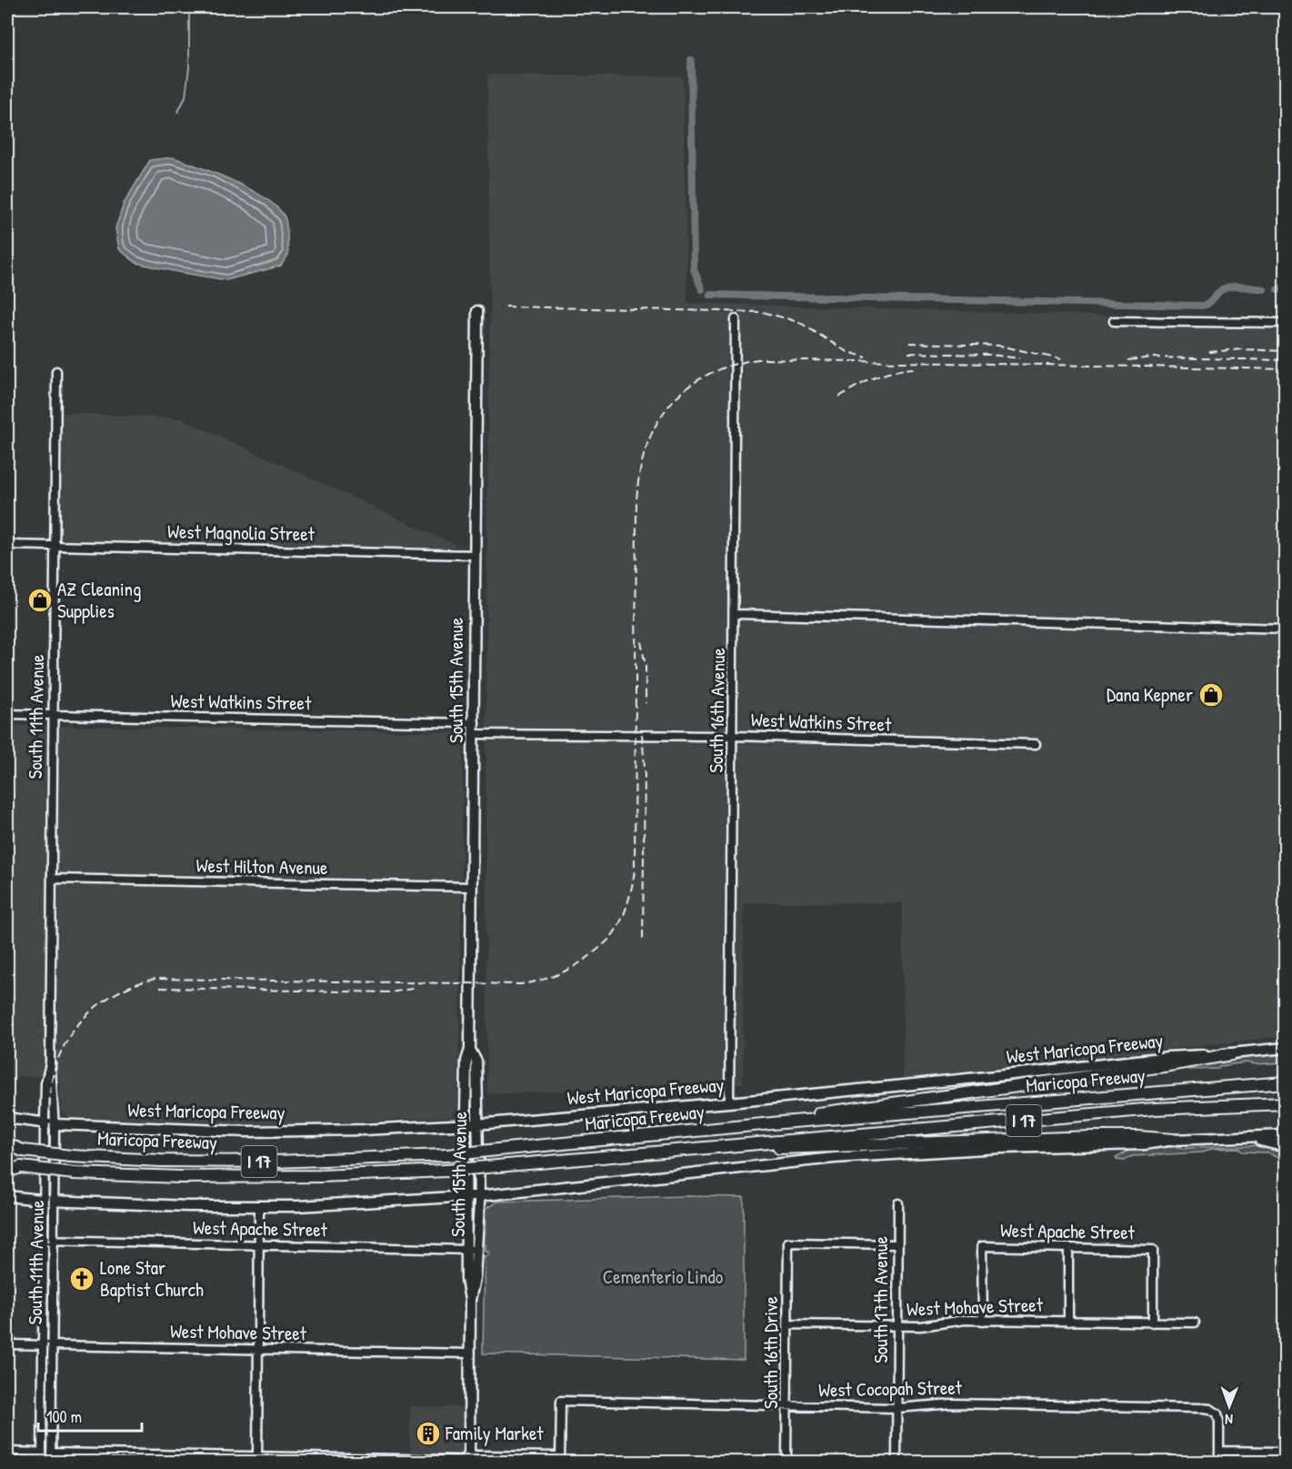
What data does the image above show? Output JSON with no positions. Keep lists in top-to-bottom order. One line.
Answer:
{"streets":{"highway":["Maricopa Freeway","I 17"],"main road":["South 15th Avenue","West Maricopa Freeway"],"street":["West Magnolia Street","West Watkins Street","South 16th Avenue","South 11th Avenue","West Hilton Avenue","West Apache Street","South 17th Avenue","West Mohave Street","South 16th Drive","West Cocopah Street"]},"crossings":[["West Magnolia Street","South 15th Avenue"],["West Magnolia Street","South 11th Avenue"],["South 15th Avenue","West Watkins Street"],["South 15th Avenue","West Hilton Avenue"],["South 15th Avenue","West Maricopa Freeway"],["South 15th Avenue","West Apache Street"],["South 15th Avenue","West Mohave Street"],["West Watkins Street","South 16th Avenue"],["West Watkins Street","South 11th Avenue"],["South 16th Avenue","West Maricopa Freeway"],["South 11th Avenue","West Hilton Avenue"],["South 11th Avenue","West Maricopa Freeway"],["South 11th Avenue","West Apache Street"],["South 11th Avenue","West Mohave Street"],["West Apache Street","West Mohave Street"],["South 17th Avenue","West Mohave Street"],["South 17th Avenue","South 16th Drive"],["South 17th Avenue","West Cocopah Street"],["West Mohave Street","South 16th Drive"],["South 16th Drive","West Cocopah Street"]],"parks":["Cementerio Lindo"],"places":{"shop":["AZ Cleaning Supplies","Dana Kepner"],"church":["Lone Star Baptist Church"],"building":["Family Market"]},"scale_bar":"100 m","north":"bottom"}
